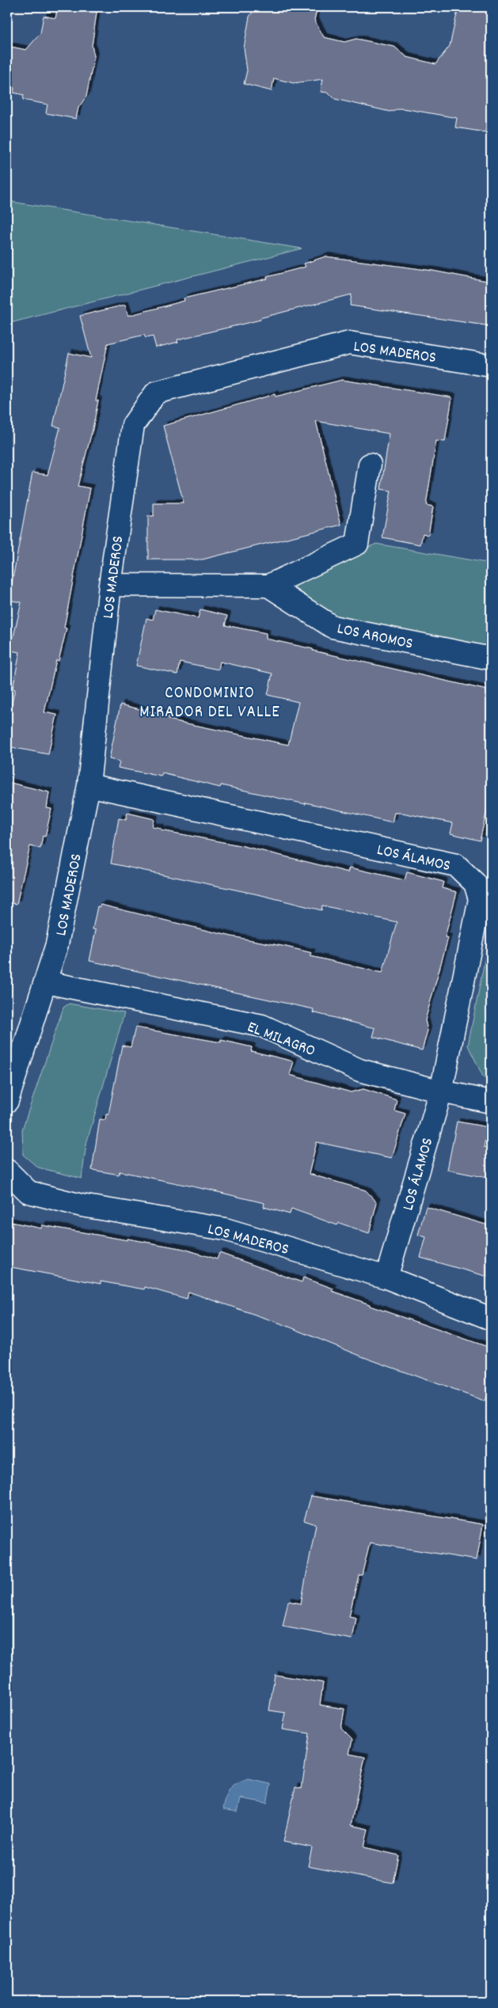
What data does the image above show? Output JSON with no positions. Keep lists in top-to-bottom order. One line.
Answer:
{"streets":{"street":["LOS MADEROS","LOS AROMOS","LOS ÁLAMOS","EL MILAGRO"]},"crossings":[["LOS MADEROS","LOS ÁLAMOS"],["LOS MADEROS","EL MILAGRO"],["LOS ÁLAMOS","EL MILAGRO"]],"districts":["CONDOMINIO MIRADOR DEL VALLE"]}
